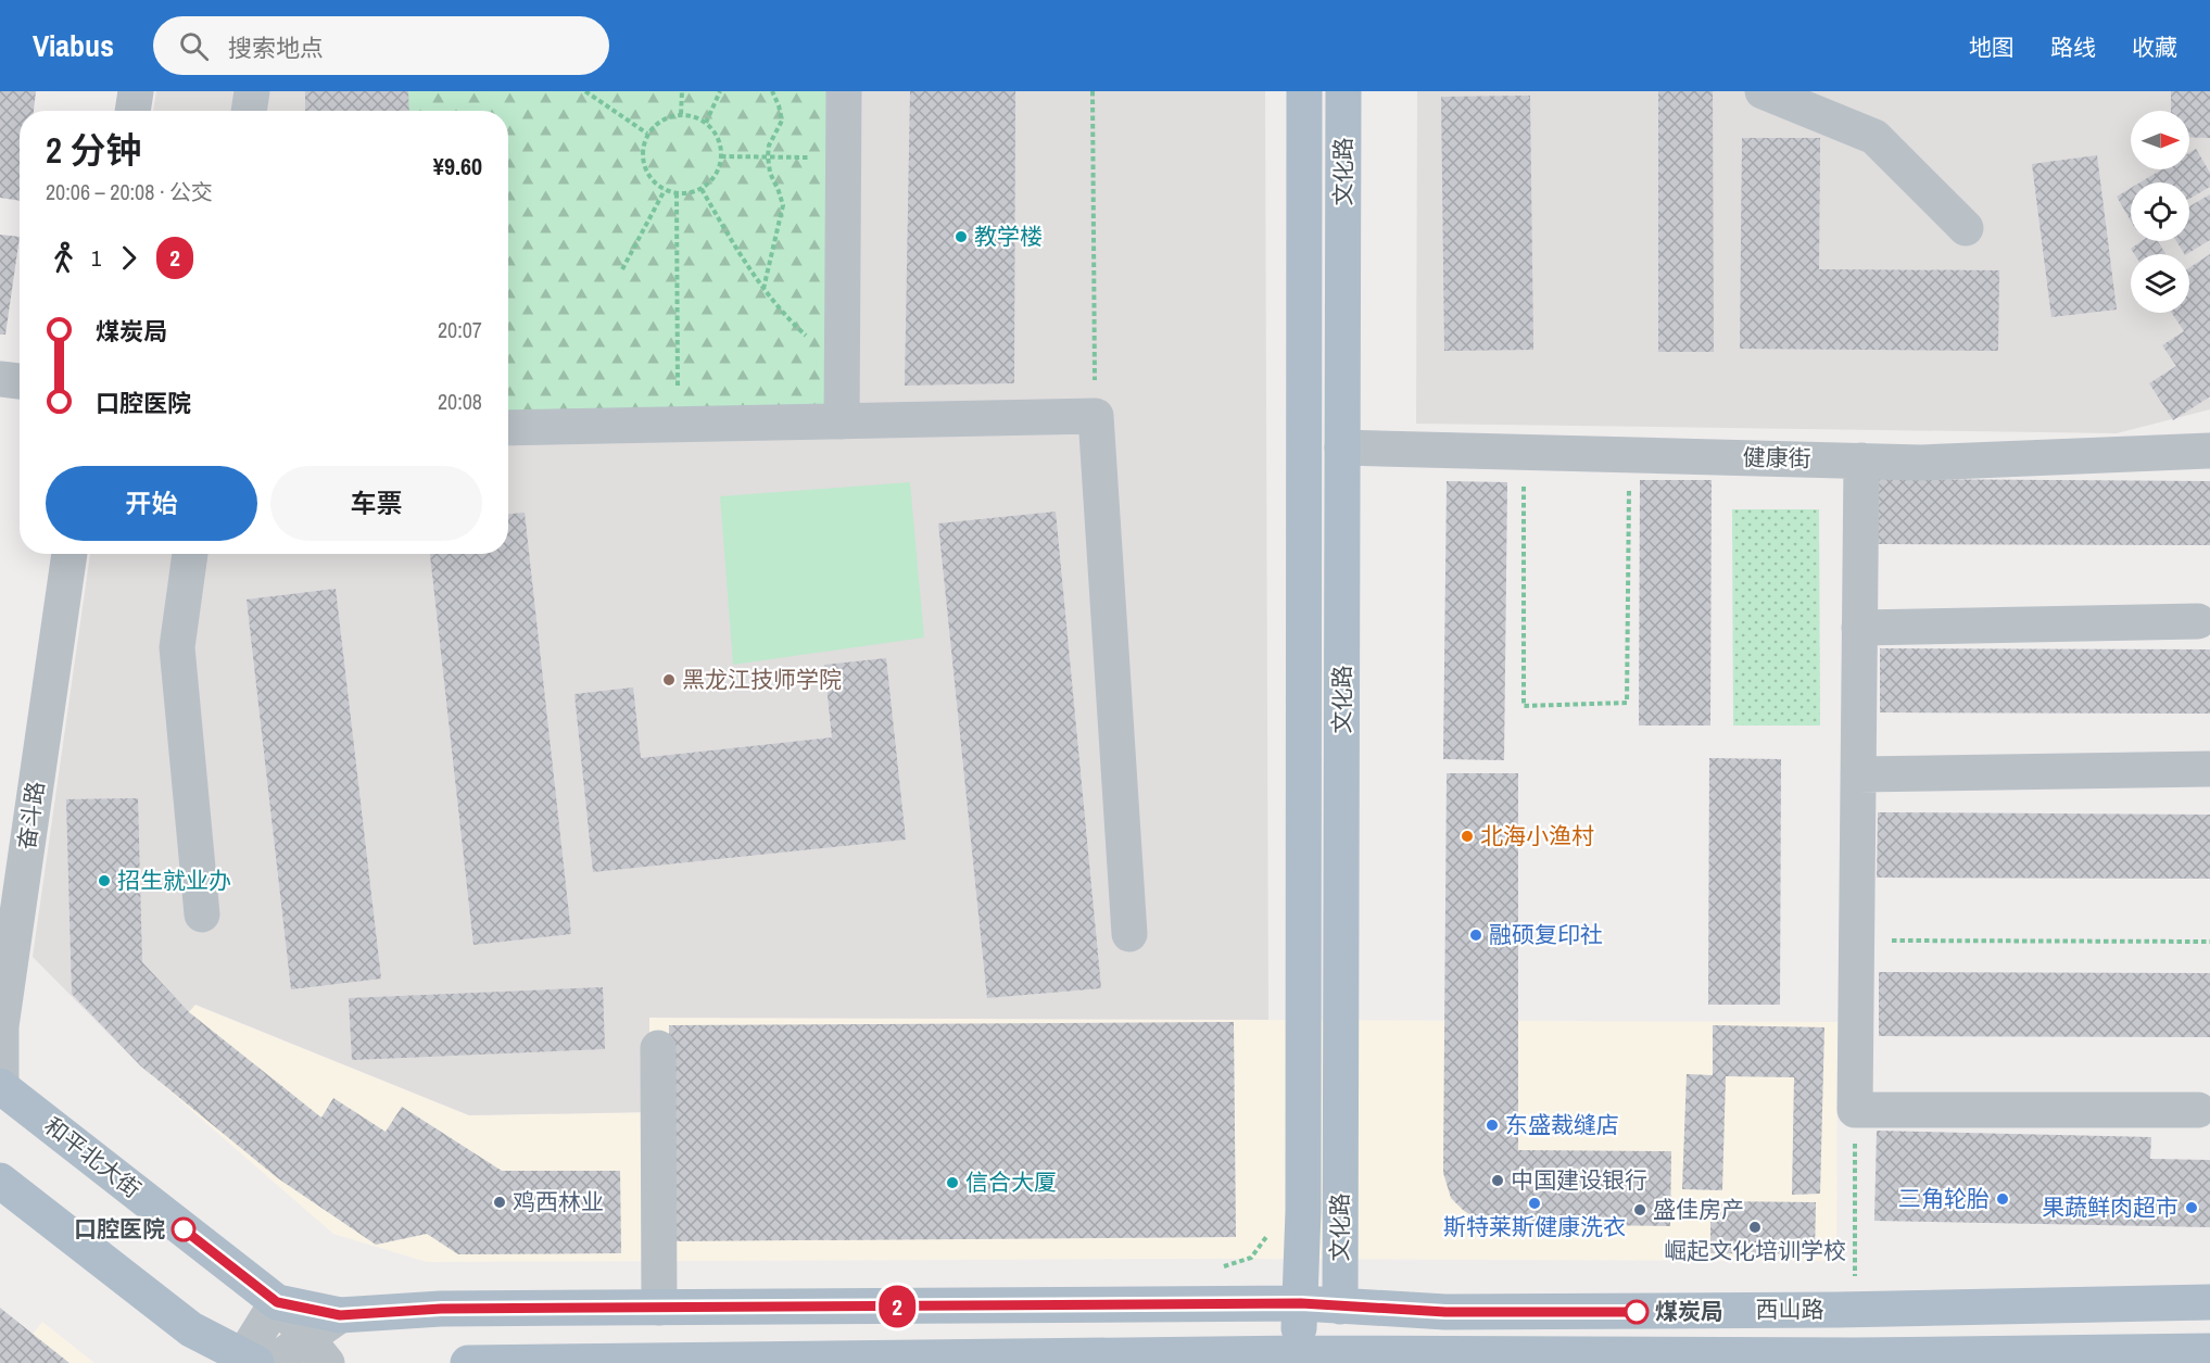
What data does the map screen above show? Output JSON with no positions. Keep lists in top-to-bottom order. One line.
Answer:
{"streets":{"main road":["文化路","和平北大街","西山路"],"street":["健康街","奋斗路"]},"crossings":[["文化路","健康街"],["文化路","西山路"],["奋斗路","和平北大街"],["和平北大街","西山路"]],"places":["教学楼","黑龙江技师学院","北海小渔村","招生就业办","融硕复印社","东盛裁缝店","中国建设银行","信合大厦","三角轮胎","鸡西林业","斯特莱斯健康洗衣","果蔬鲜肉超市","盛佳房产","崛起文化培训学校","口腔医院","煤炭局"],"lines":["bus line 2"],"north":"right","page":{"header":"Viabus","search":"搜索地点","nav":["地图","路线","收藏"],"on_map":"2","heading":["2 分钟","20:06 – 20:08 · 公交","¥9.60"],"legs":["1","2"],"list":[{"name":"煤炭局","value":"20:07"},{"name":"口腔医院","value":"20:08"}],"buttons":["开始","车票"]}}
